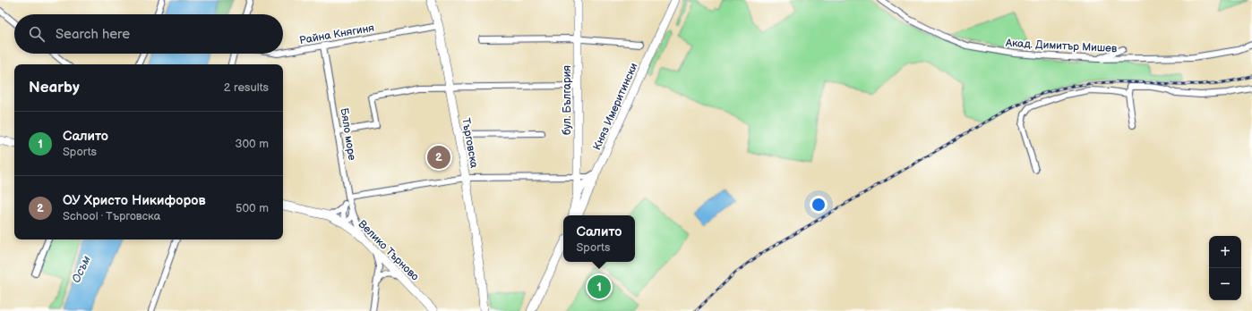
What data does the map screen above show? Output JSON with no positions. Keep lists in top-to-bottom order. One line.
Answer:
{"streets":{"street":["Райна Княгиня","Акад. Димитър Мишев","бул. България","Княз Имеритински","Бяло море","Търговска","Велико Търново"]},"crossings":[["Райна Княгиня","Бяло море"],["Райна Княгиня","Търговска"],["бул. България","Княз Имеритински"]],"water":["Осъм"],"page":{"search":"Search here","heading":["Nearby","2 results"],"list":[{"mark":"1","name":"Салито","note":"Sports","value":"300 m"},{"mark":"2","name":"ОУ Христо Никифоров","note":"School · Търговска","value":"500 m"}],"pins":["2","1"],"popup":["Салито","Sports"],"map_buttons":["+","−"]}}
